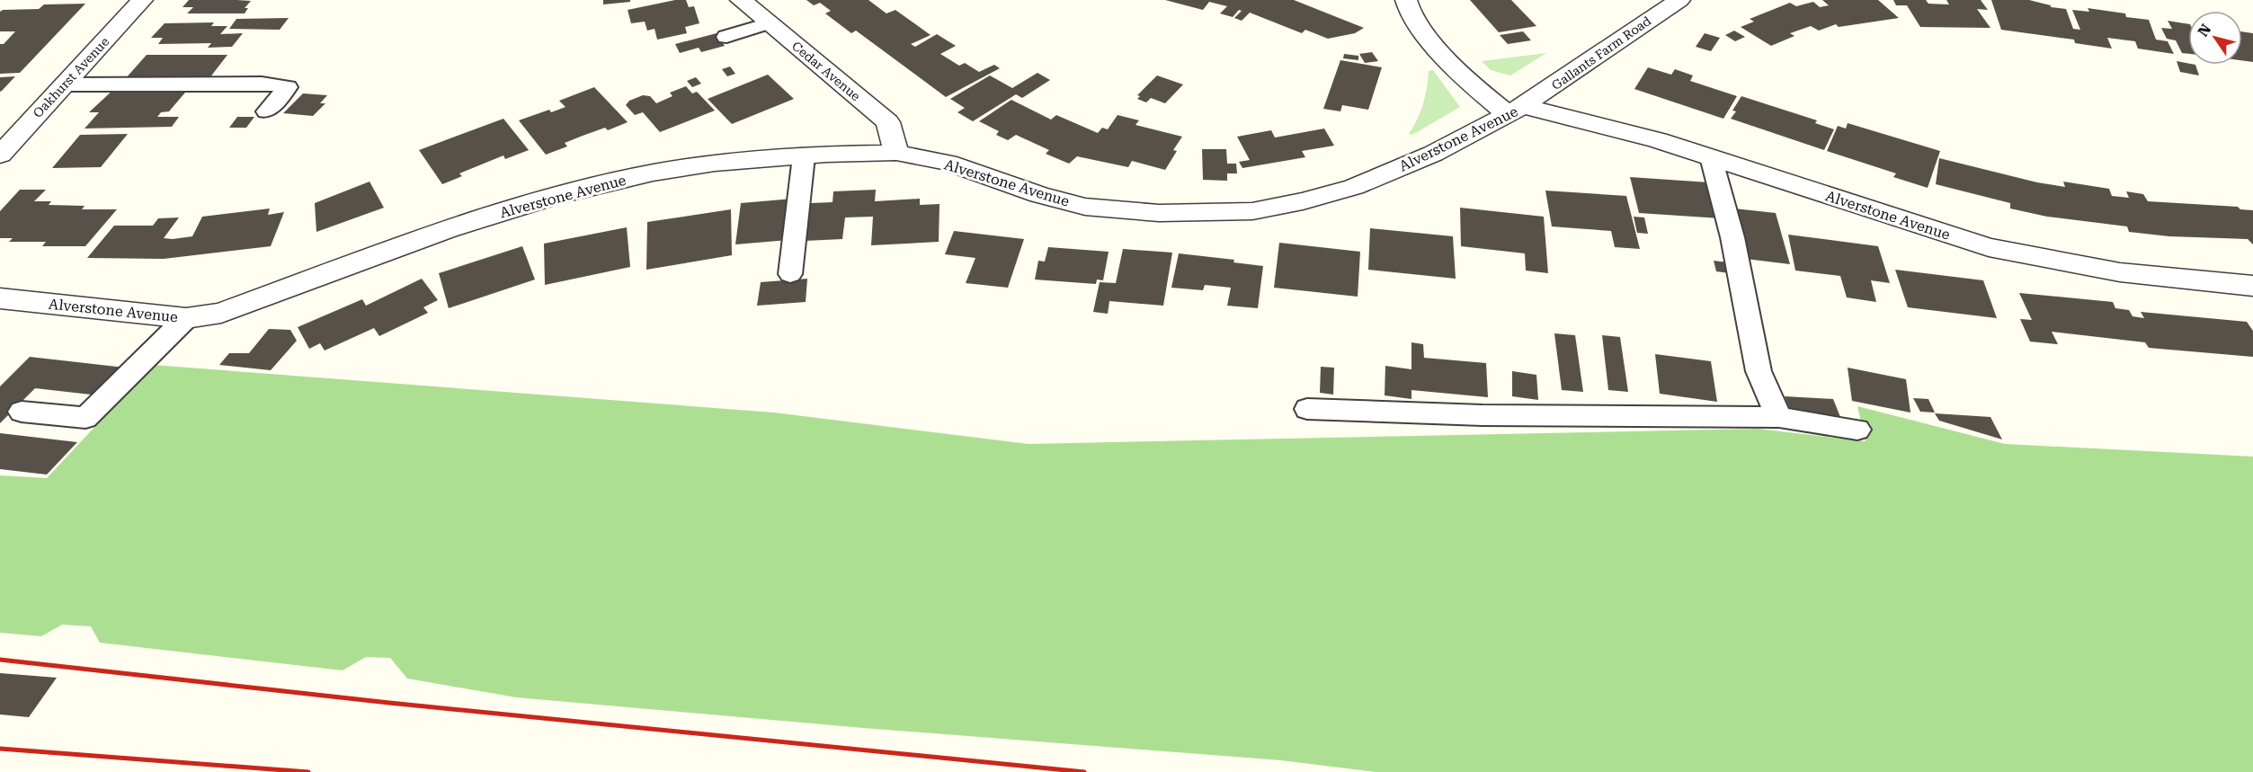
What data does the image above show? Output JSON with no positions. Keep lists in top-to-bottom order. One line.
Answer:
{"streets":{"street":["Gallants Farm Road","Cedar Avenue","Oakhurst Avenue","Alverstone Avenue"]},"crossings":[["Gallants Farm Road","Alverstone Avenue"],["Cedar Avenue","Alverstone Avenue"]],"north":"top left"}
